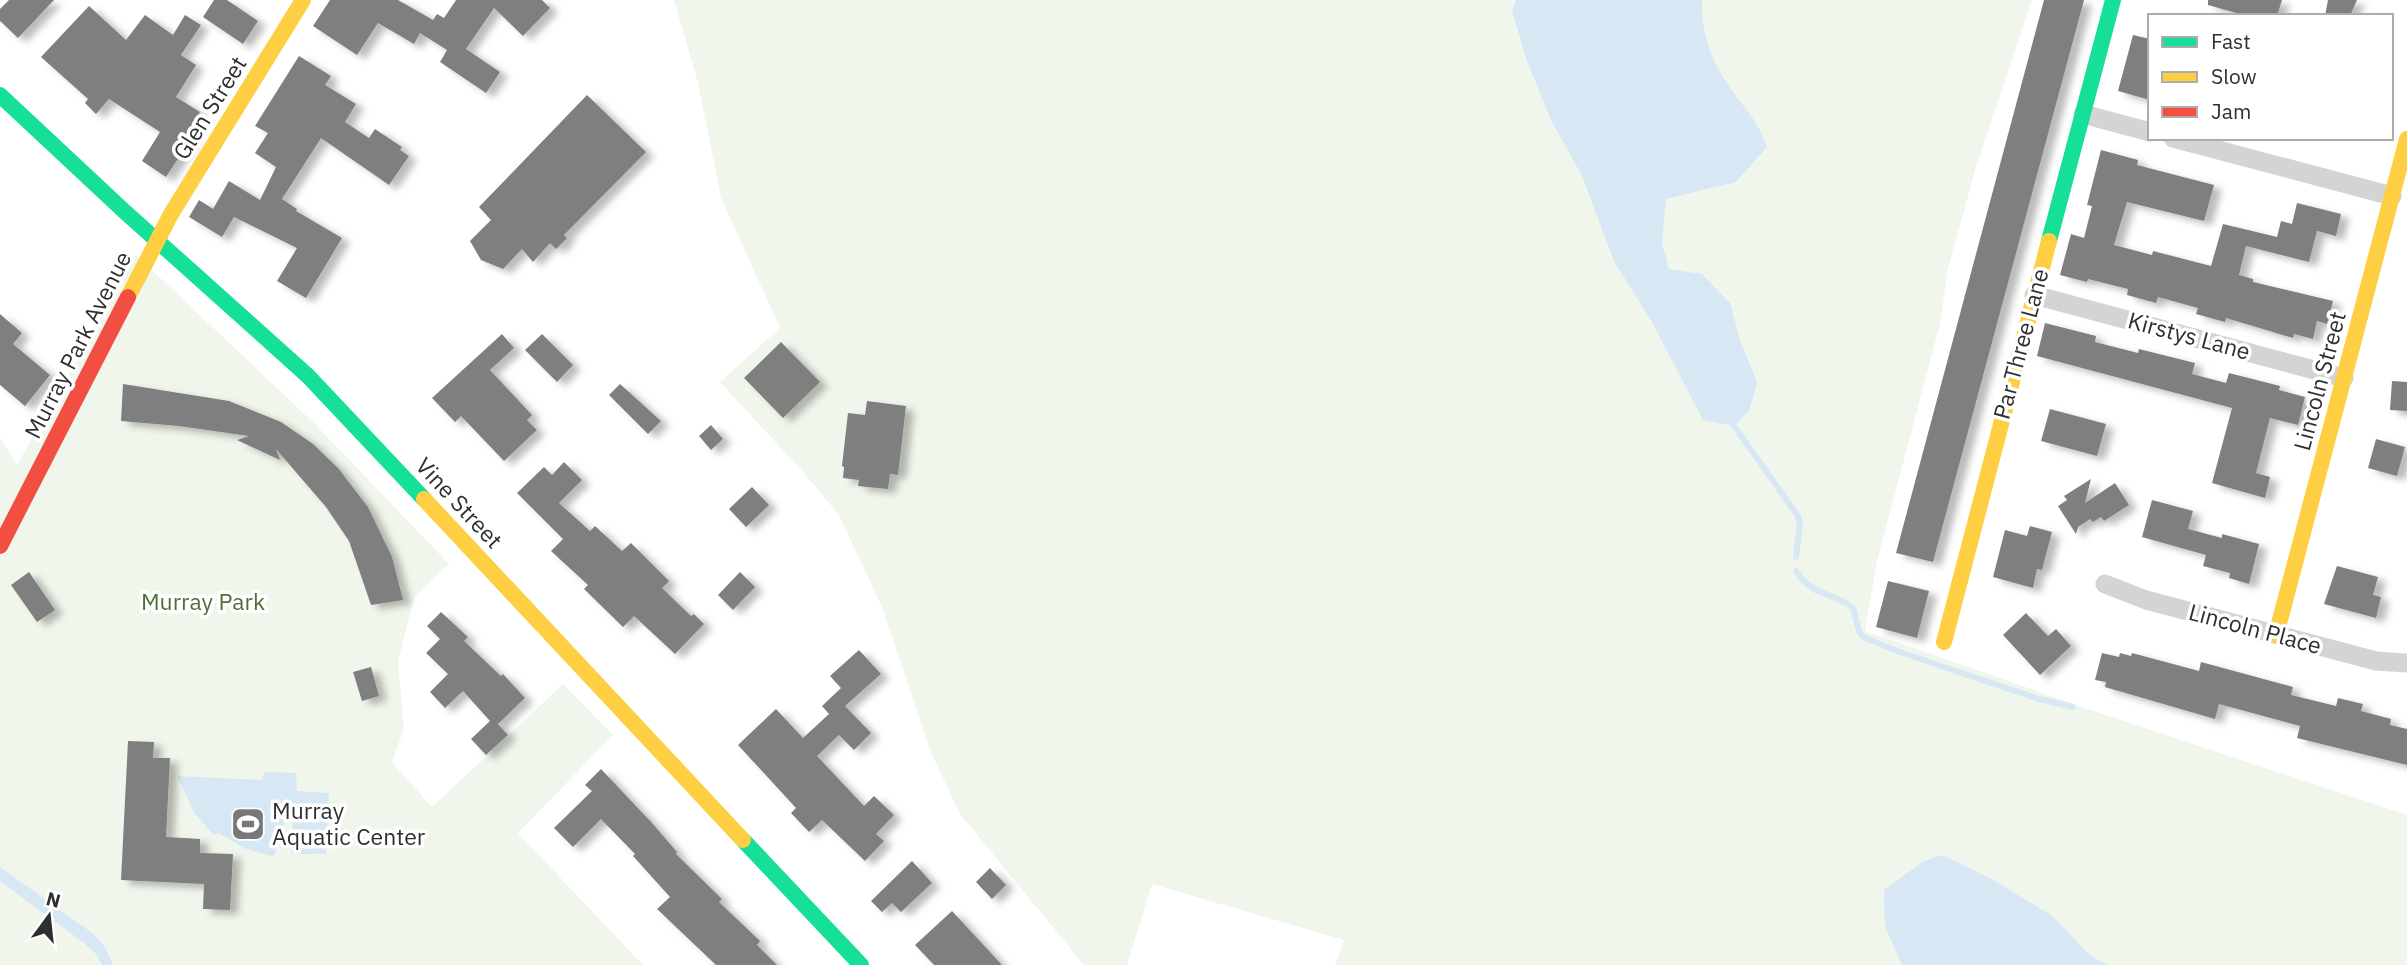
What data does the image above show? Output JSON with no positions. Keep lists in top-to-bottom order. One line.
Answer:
{"streets":{"street":["Glen Street","Kirstys Lane","Par Three Lane","Murray Park Avenue","Lincoln Street","Vine Street","Lincoln Place"]},"crossings":[["Glen Street","Murray Park Avenue"],["Glen Street","Vine Street"],["Kirstys Lane","Par Three Lane"],["Kirstys Lane","Lincoln Street"],["Murray Park Avenue","Vine Street"],["Lincoln Street","Lincoln Place"]],"parks":["Murray Park"],"places":{"sports":["Murray Aquatic Center"]},"legend":["Fast","Slow","Jam"],"north":"top"}
